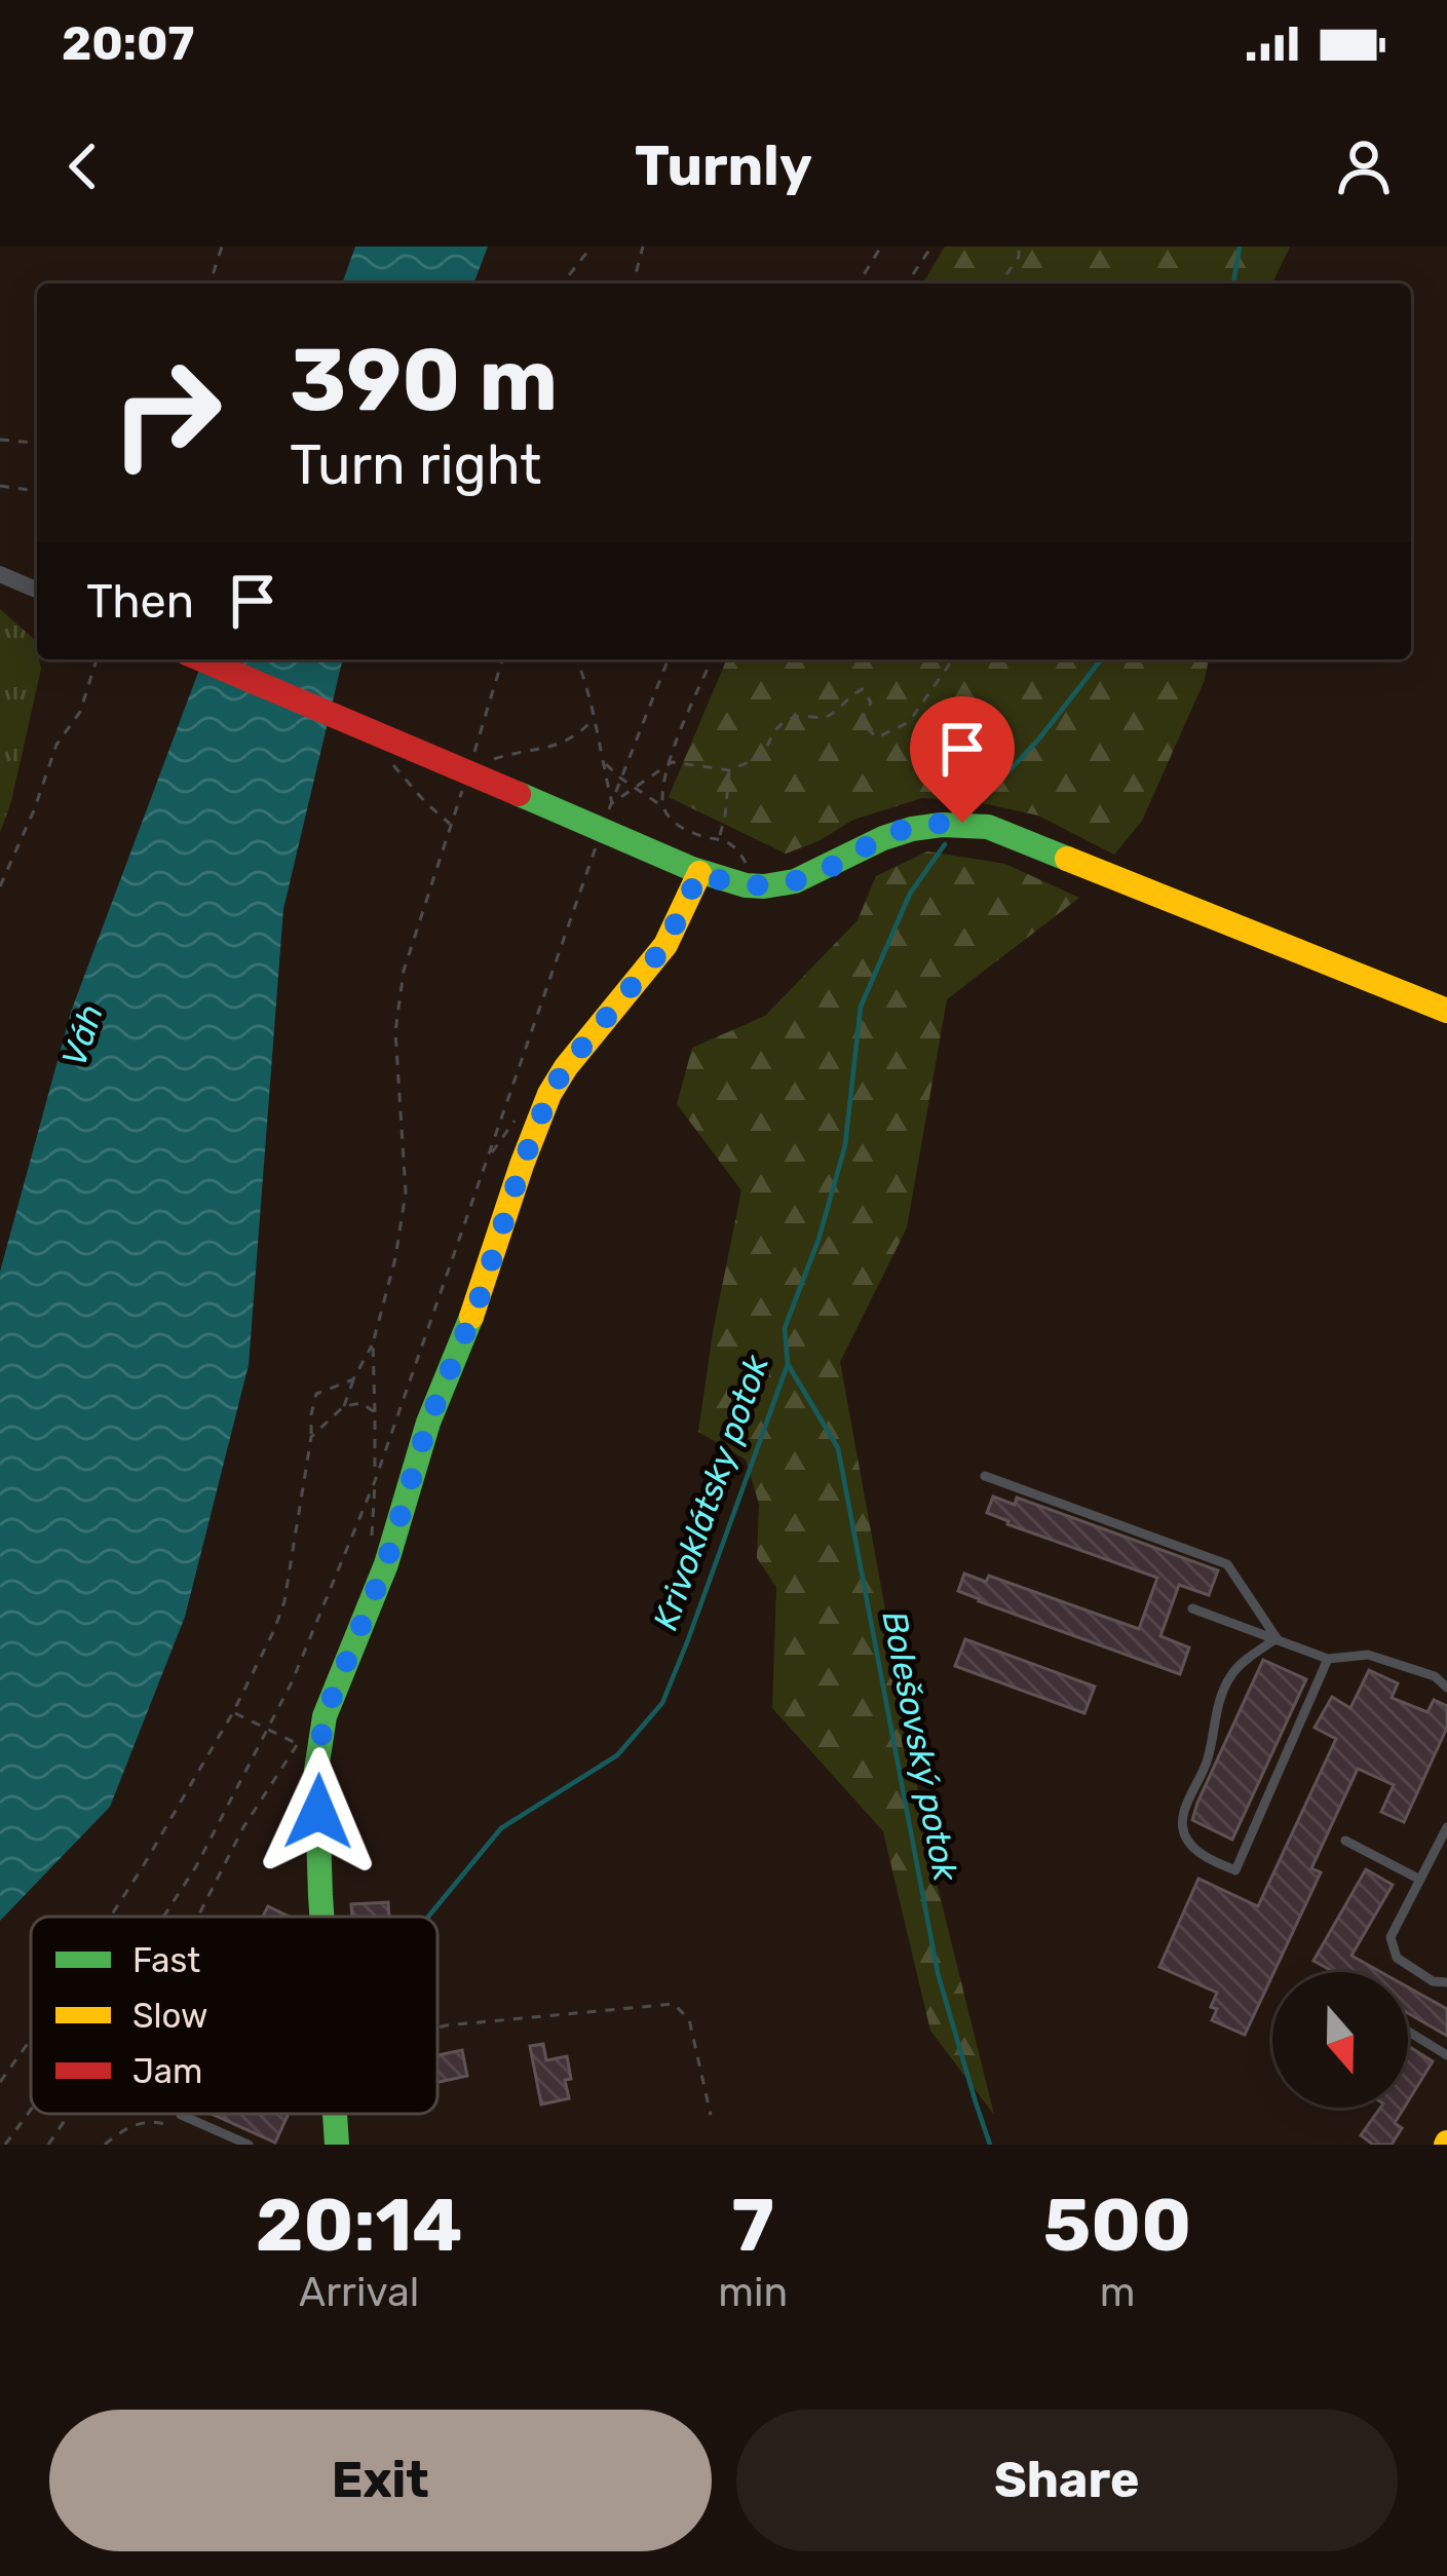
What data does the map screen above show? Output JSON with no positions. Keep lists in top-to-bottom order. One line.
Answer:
{"water":["Váh","Krivoklátsky potok","Bolešovský potok"],"legend":["Fast","Slow","Jam"],"north":"bottom","page":{"status":"20:07","header":"Turnly","turn":["390 m","Turn right"],"then":"Then","eta":["20:14","Arrival","7","min","500","m"],"buttons":["Exit","Share"]}}
